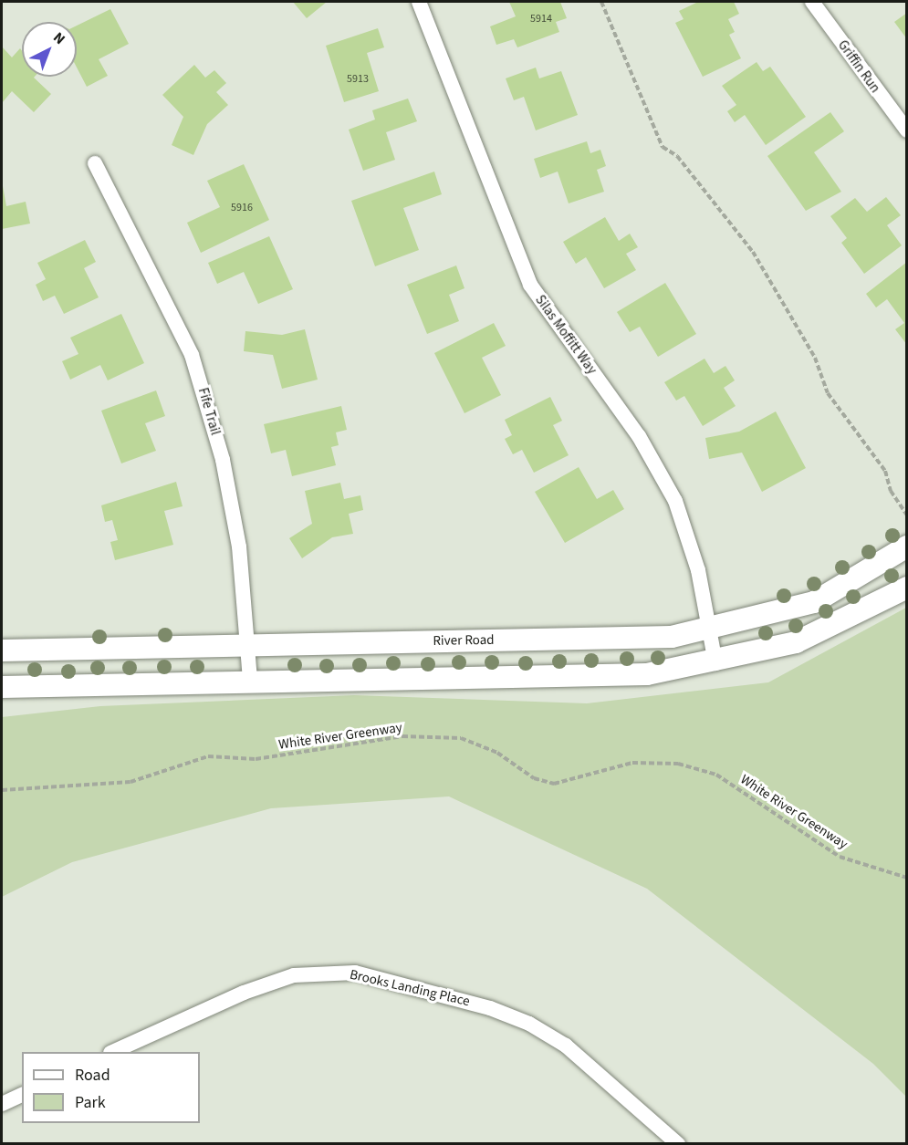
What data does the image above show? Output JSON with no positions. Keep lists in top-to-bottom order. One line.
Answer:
{"streets":{"main road":["River Road"],"street":["Griffin Run","Silas Moffitt Way","Fife Trail","Brooks Landing Place"],"path":["White River Greenway"]},"crossings":[["Silas Moffitt Way","River Road"],["Fife Trail","River Road"]],"house_numbers":["5914","5913","5916"],"legend":["Road","Park"],"north":"top right"}
